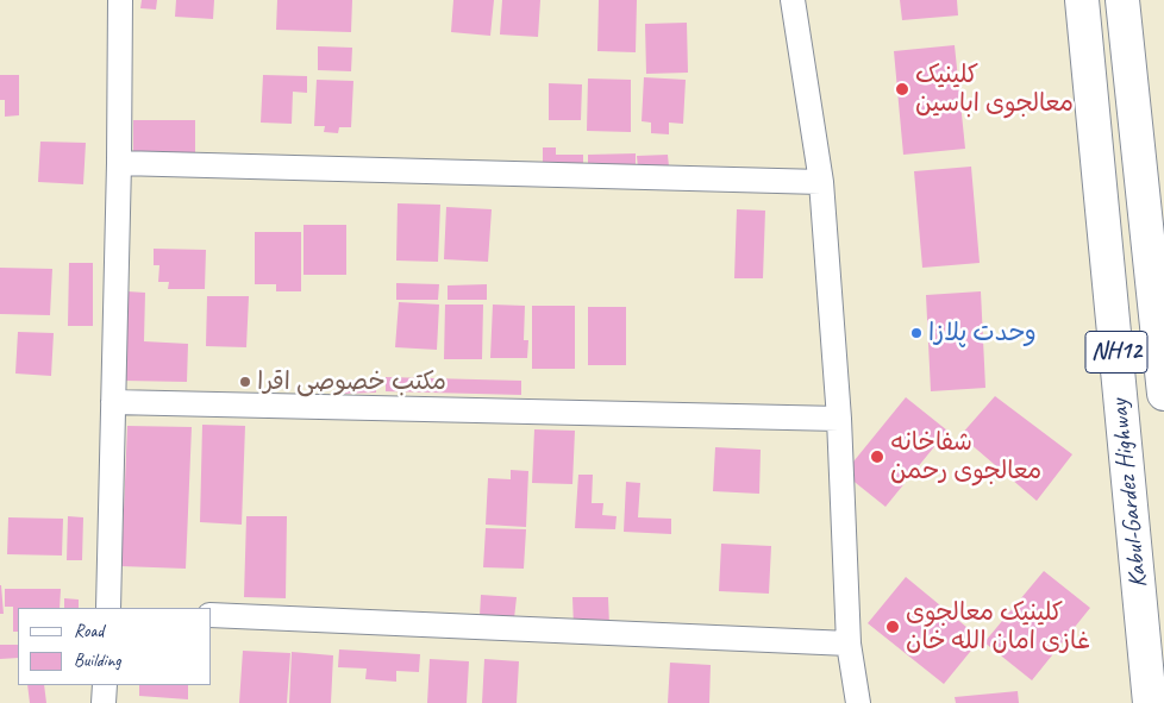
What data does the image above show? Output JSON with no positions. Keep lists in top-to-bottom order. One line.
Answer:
{"streets":{"highway":["NH12","Kabul-Gardez Highway"]},"places":["کلینیک معالجوی اباسین","وحدت پلازا","مکتب خصوصی اقرا","شفاخانه معالجوی رحمن","کلینیک معالجوی غازی امان الله خان"],"legend":["Road","Building"]}
